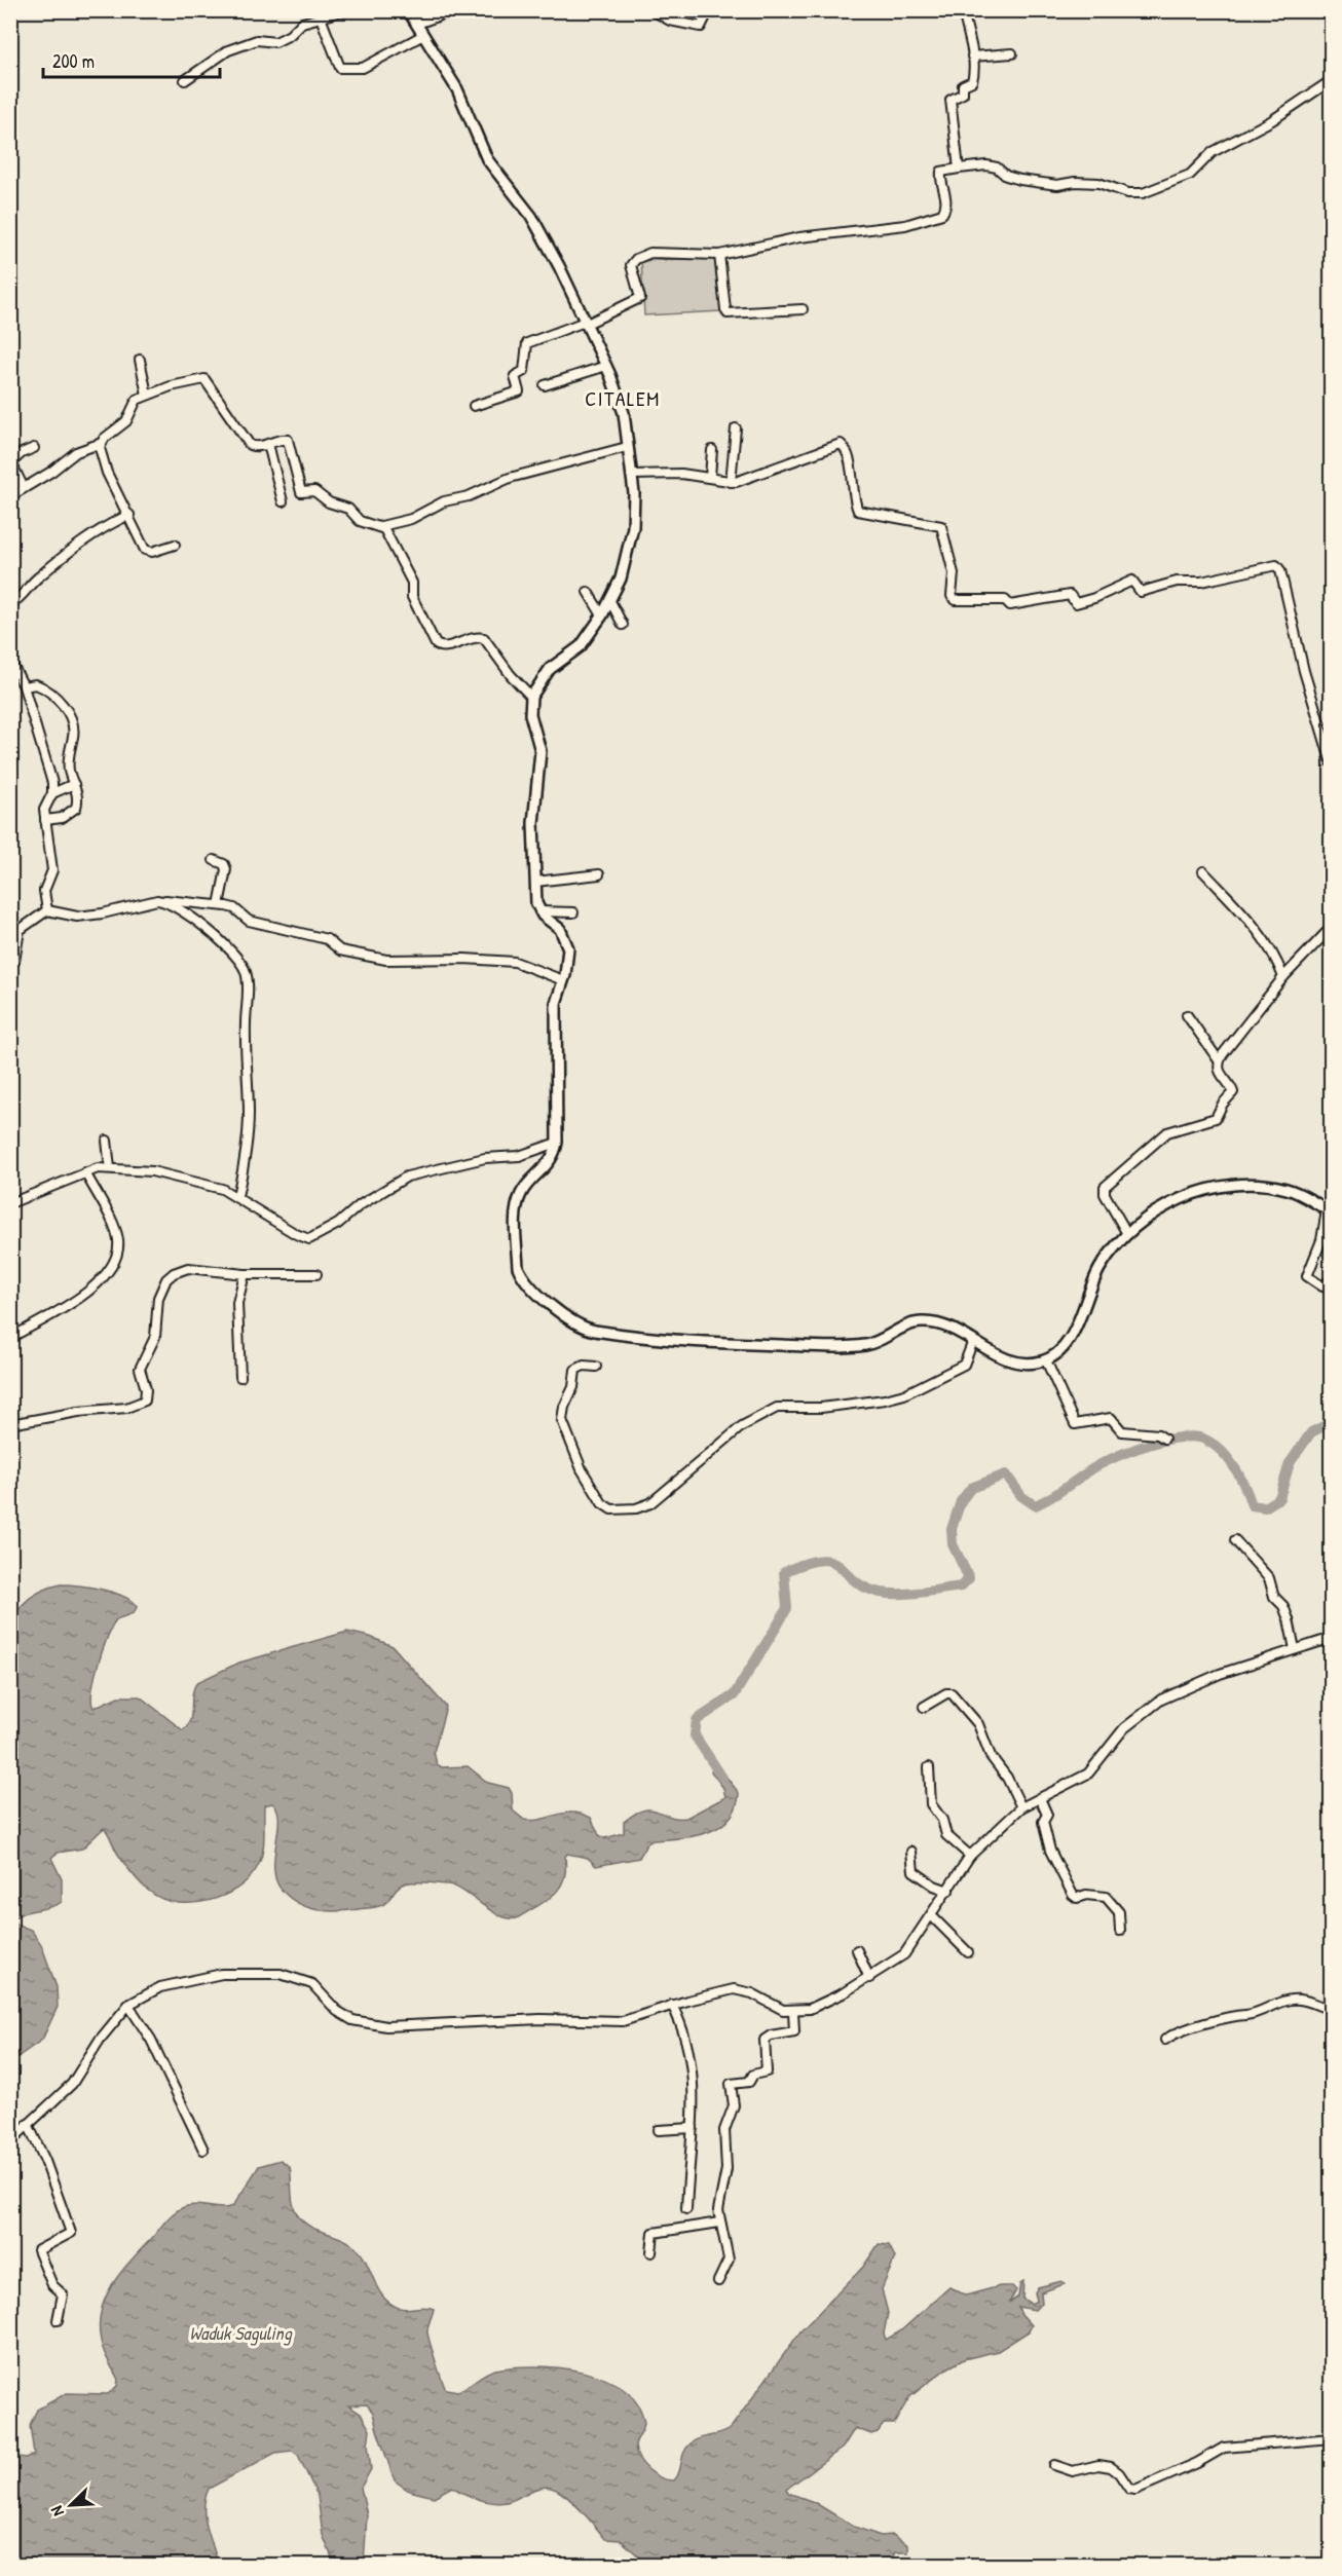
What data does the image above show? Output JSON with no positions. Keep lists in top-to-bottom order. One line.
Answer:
{"districts":["CITALEM"],"water":["Waduk Saguling"],"scale_bar":"200 m","north":"bottom left"}
